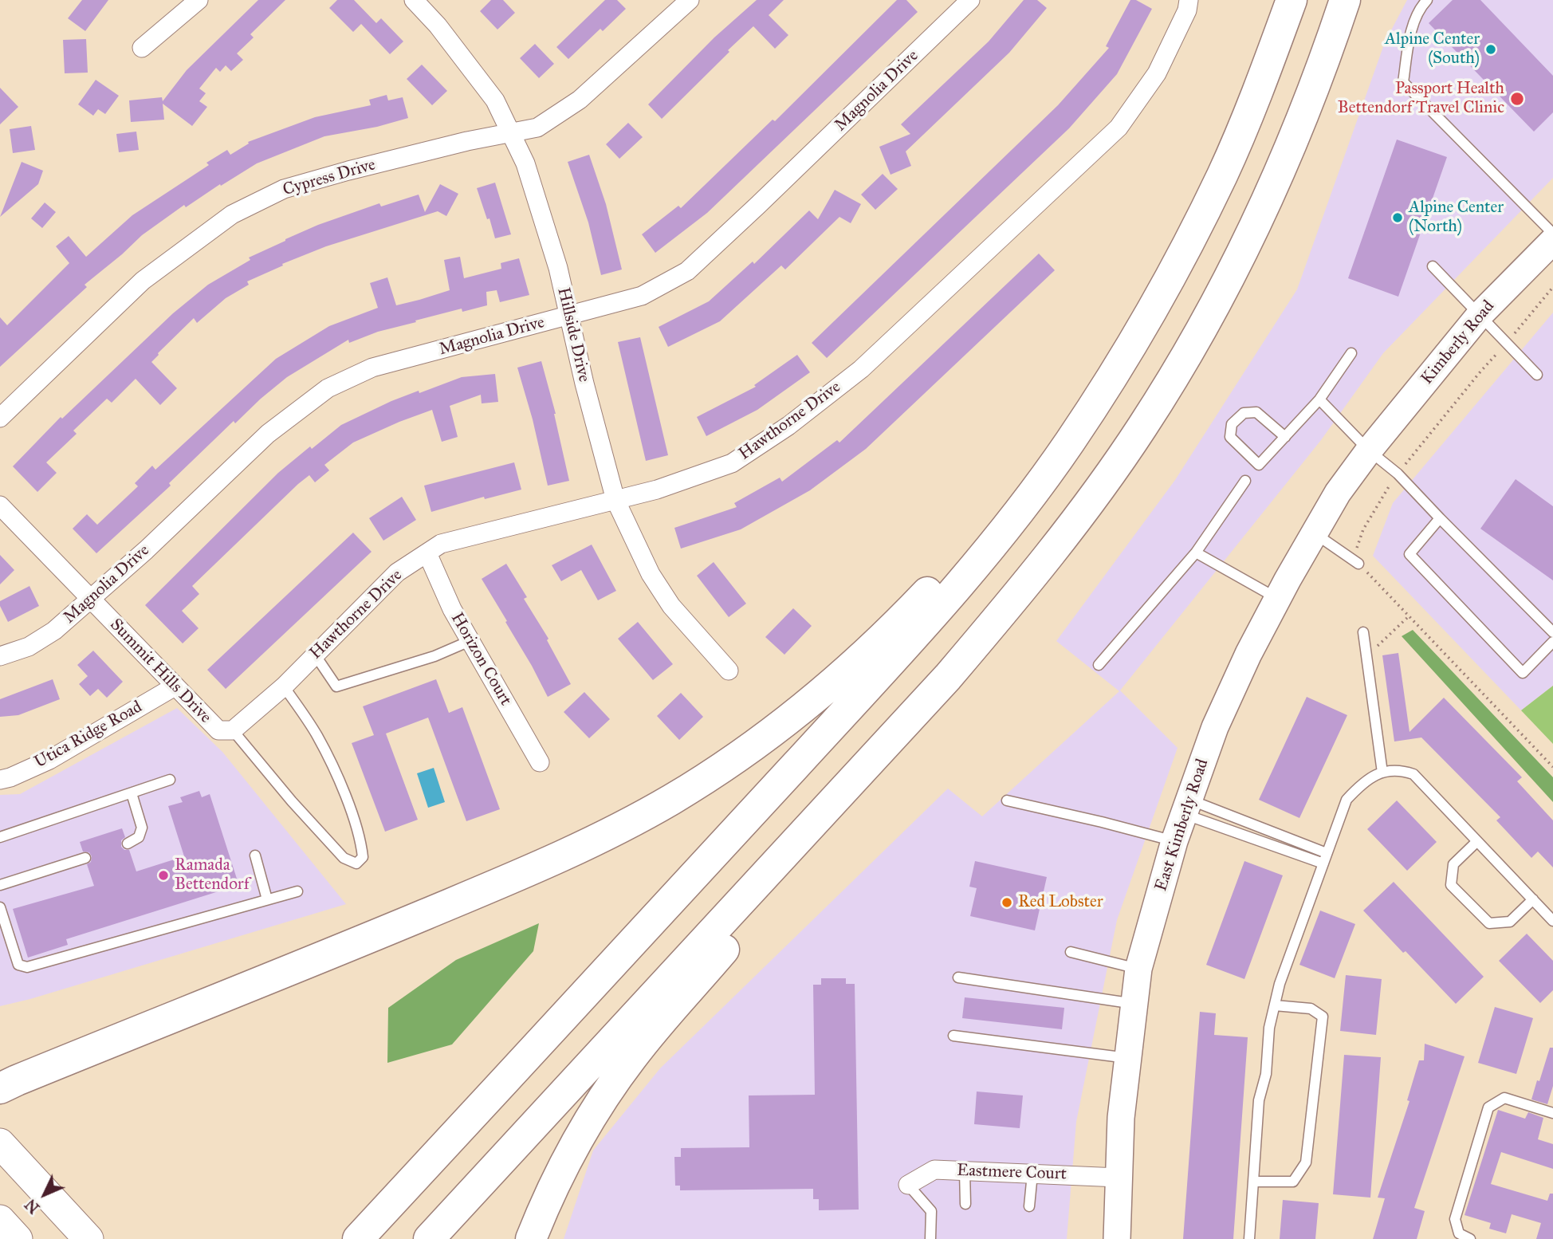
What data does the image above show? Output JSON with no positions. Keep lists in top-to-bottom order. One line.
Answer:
{"streets":{"main road":["Kimberly Road","East Kimberly Road"],"street":["Magnolia Drive","Cypress Drive","Hillside Drive","Hawthorne Drive","Horizon Court","Summit Hills Drive","Utica Ridge Road","Eastmere Court"]},"crossings":[["Magnolia Drive","Hillside Drive"],["Magnolia Drive","Summit Hills Drive"],["Cypress Drive","Hillside Drive"],["Hillside Drive","Hawthorne Drive"],["Kimberly Road","East Kimberly Road"],["Hawthorne Drive","Horizon Court"],["Hawthorne Drive","Summit Hills Drive"],["Summit Hills Drive","Utica Ridge Road"],["East Kimberly Road","Eastmere Court"]],"places":["Alpine Center (South)","Passport Health Bettendorf Travel Clinic","Alpine Center (North)","Ramada Bettendorf","Red Lobster"],"north":"bottom left"}
